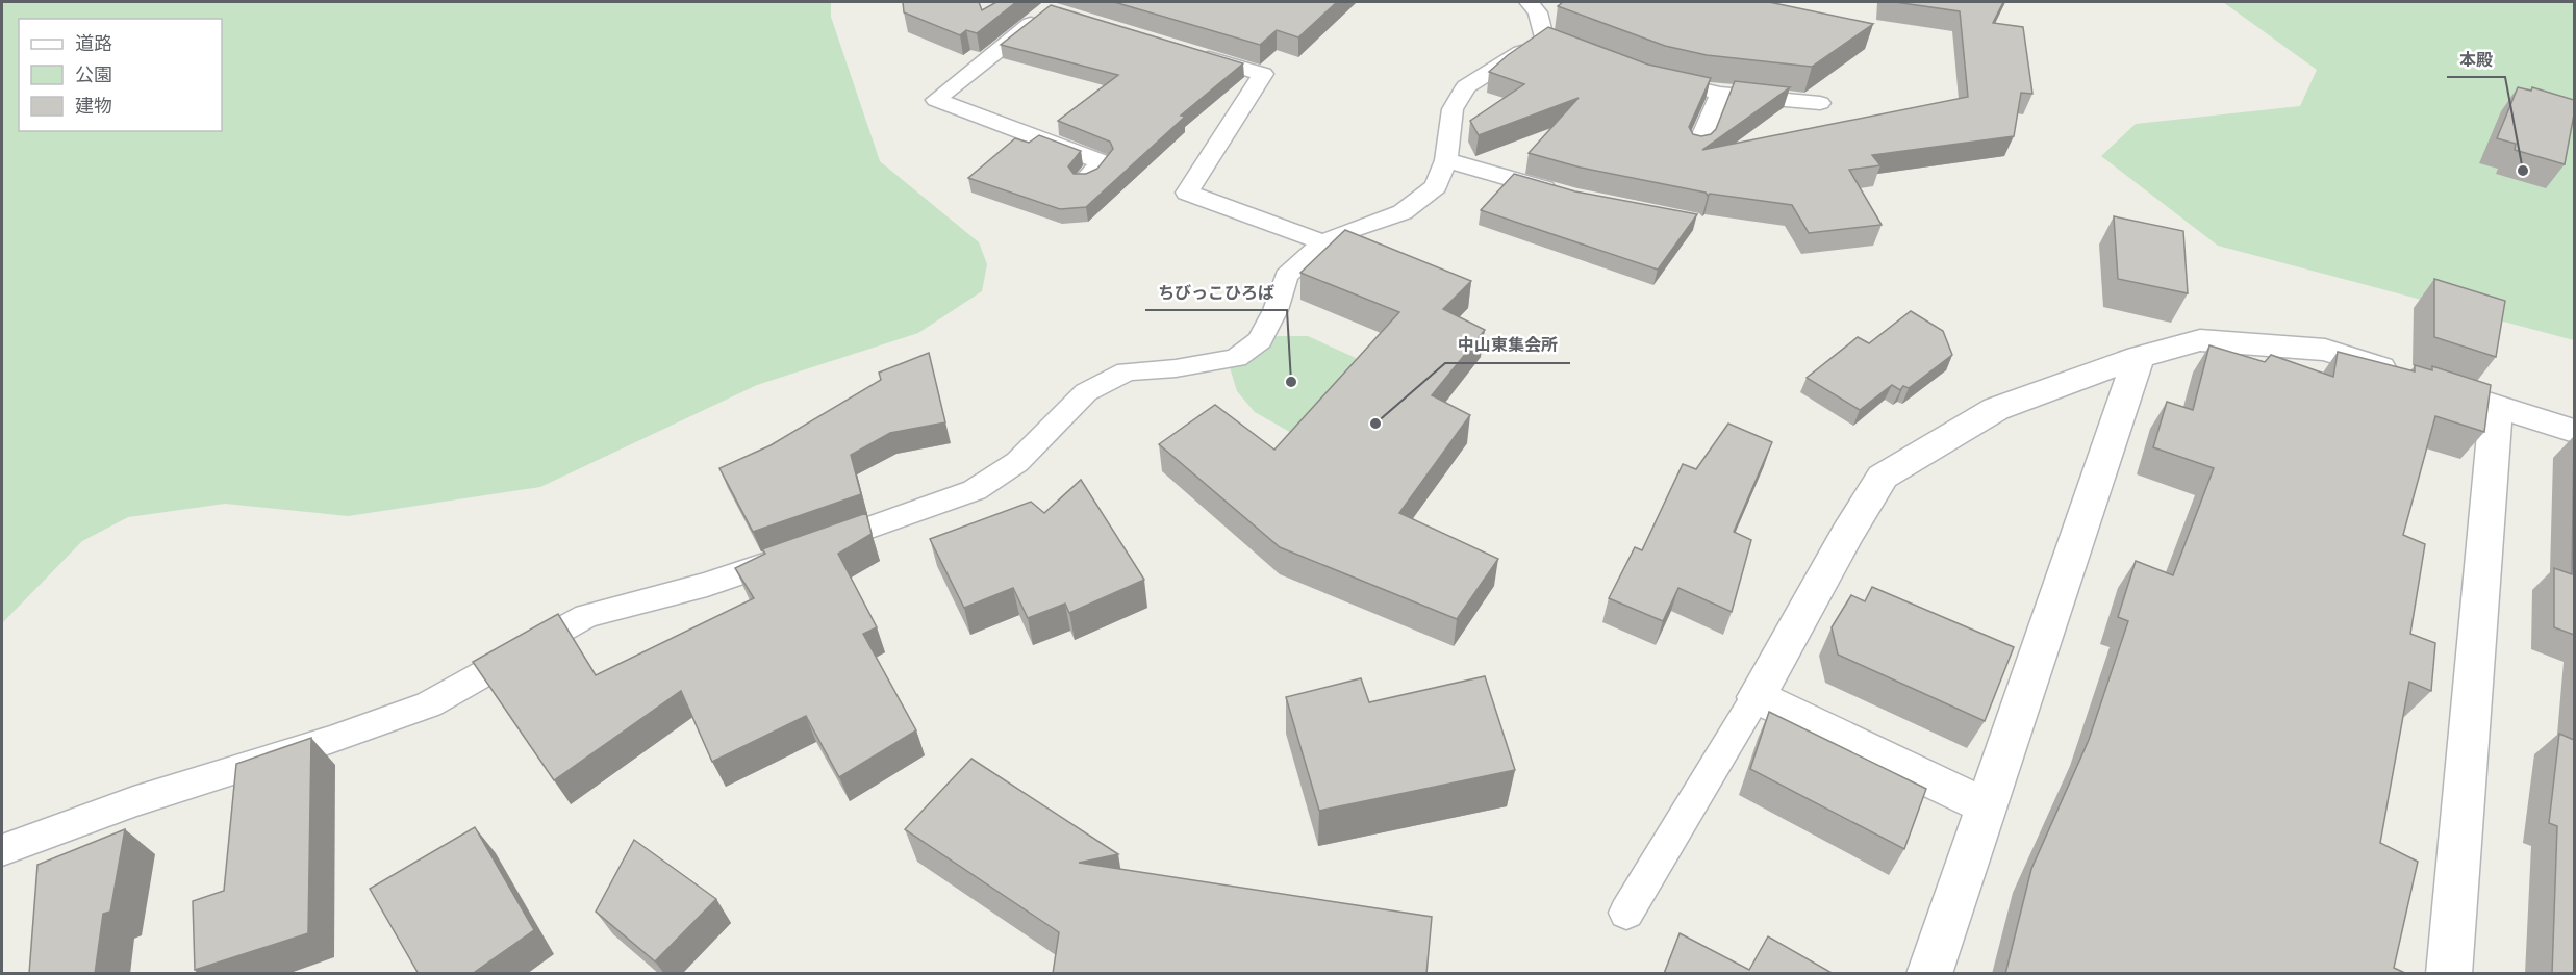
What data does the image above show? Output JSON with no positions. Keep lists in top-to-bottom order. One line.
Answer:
{"places":["本殿","ちびっこひろば","中山東集会所"],"legend":["道路","公園","建物"]}
